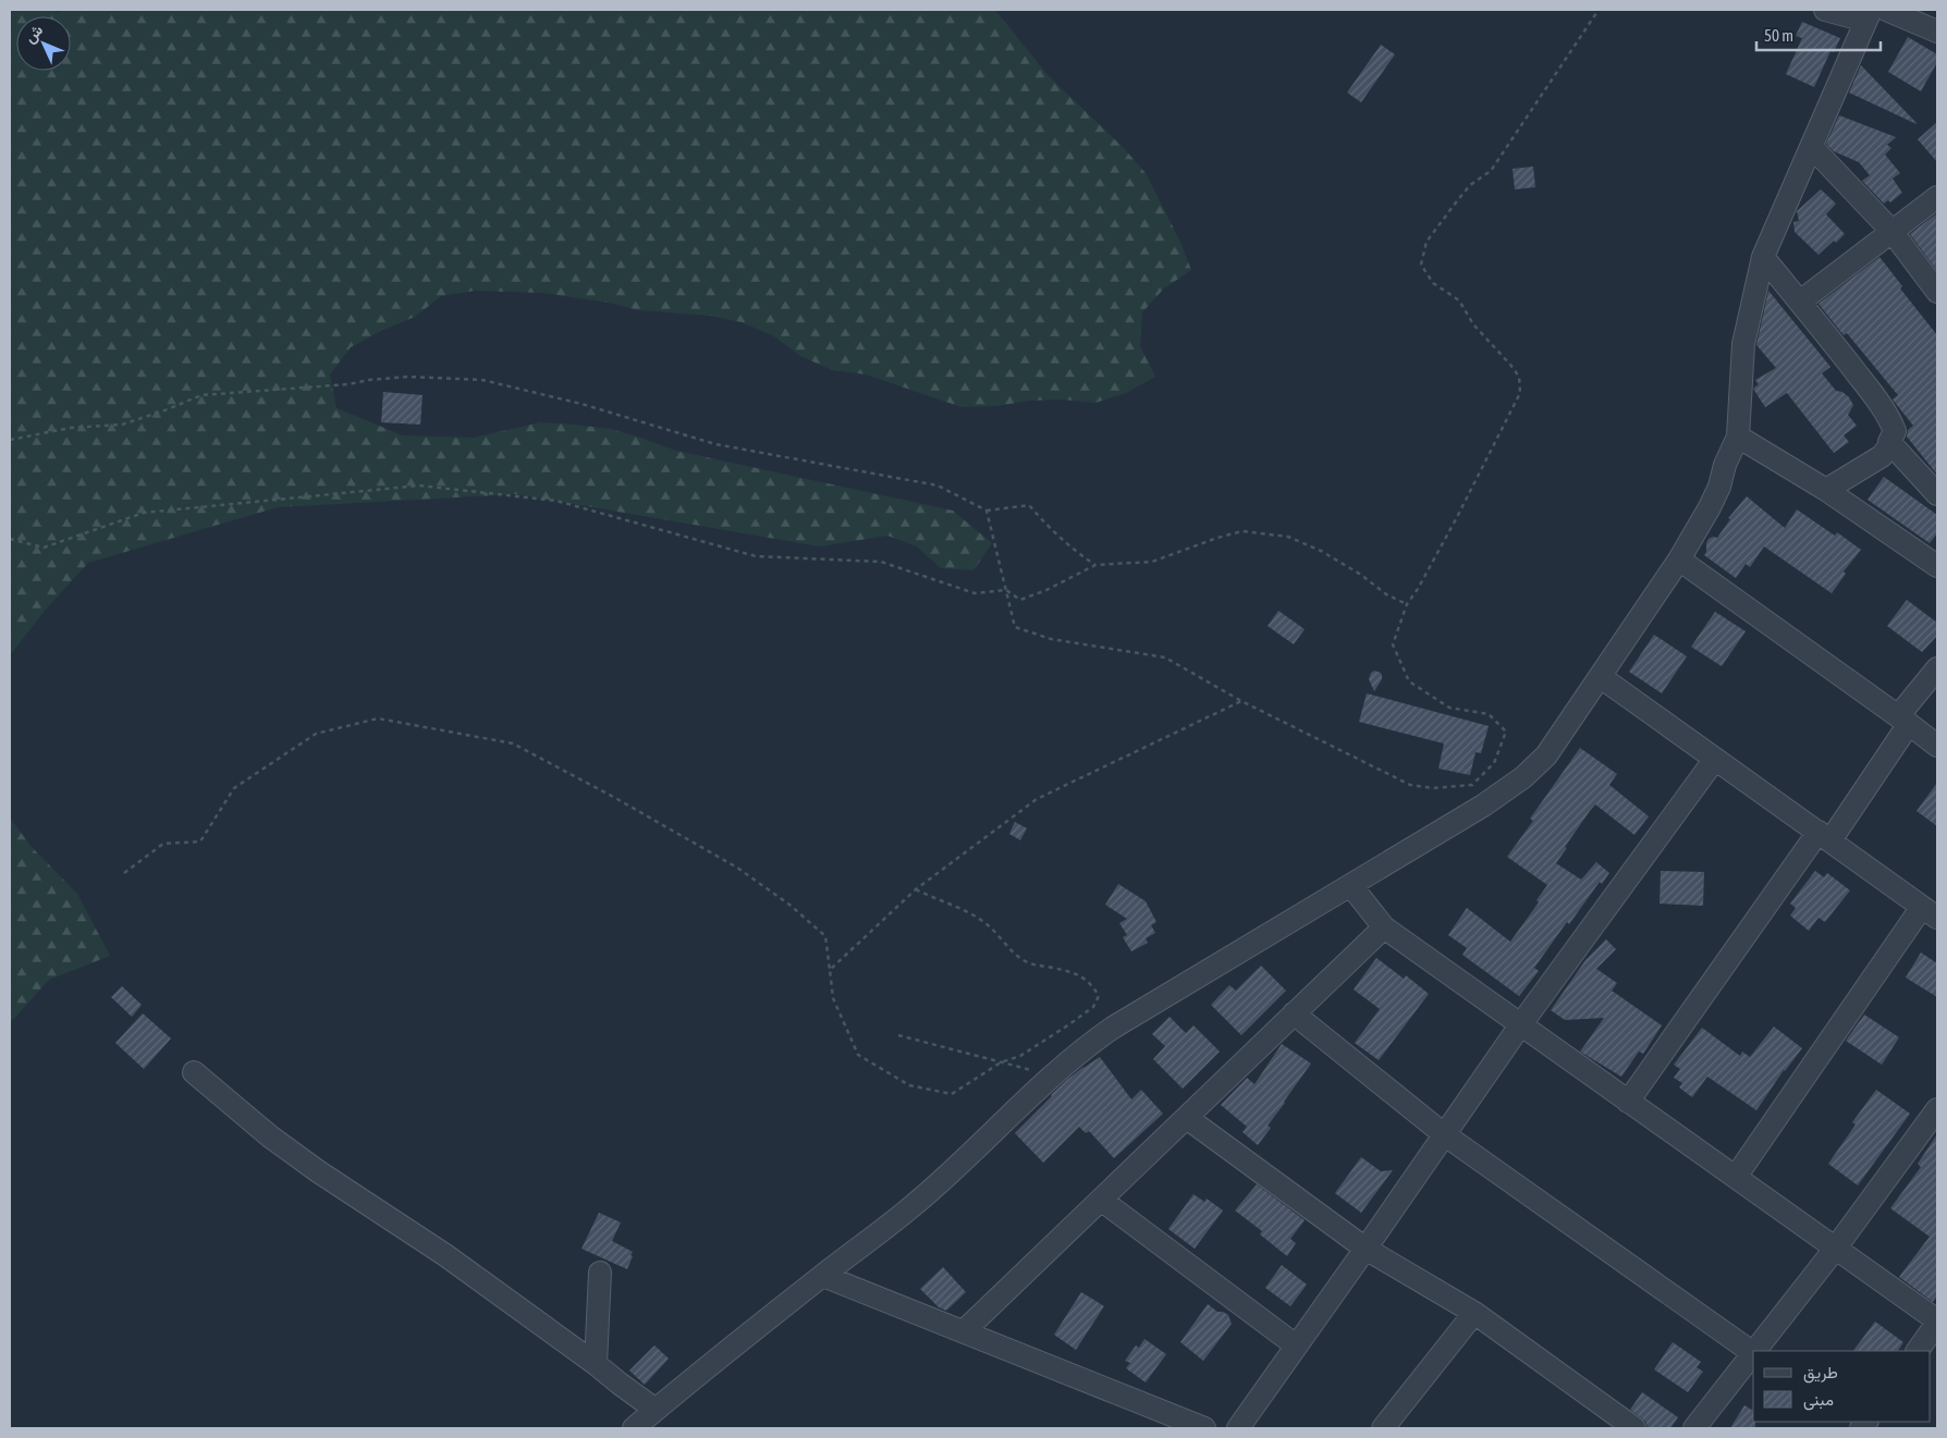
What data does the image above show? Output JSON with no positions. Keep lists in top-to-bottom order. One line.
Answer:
{"legend":["طريق","مبنى"],"scale_bar":"50 m","north":"top left"}
